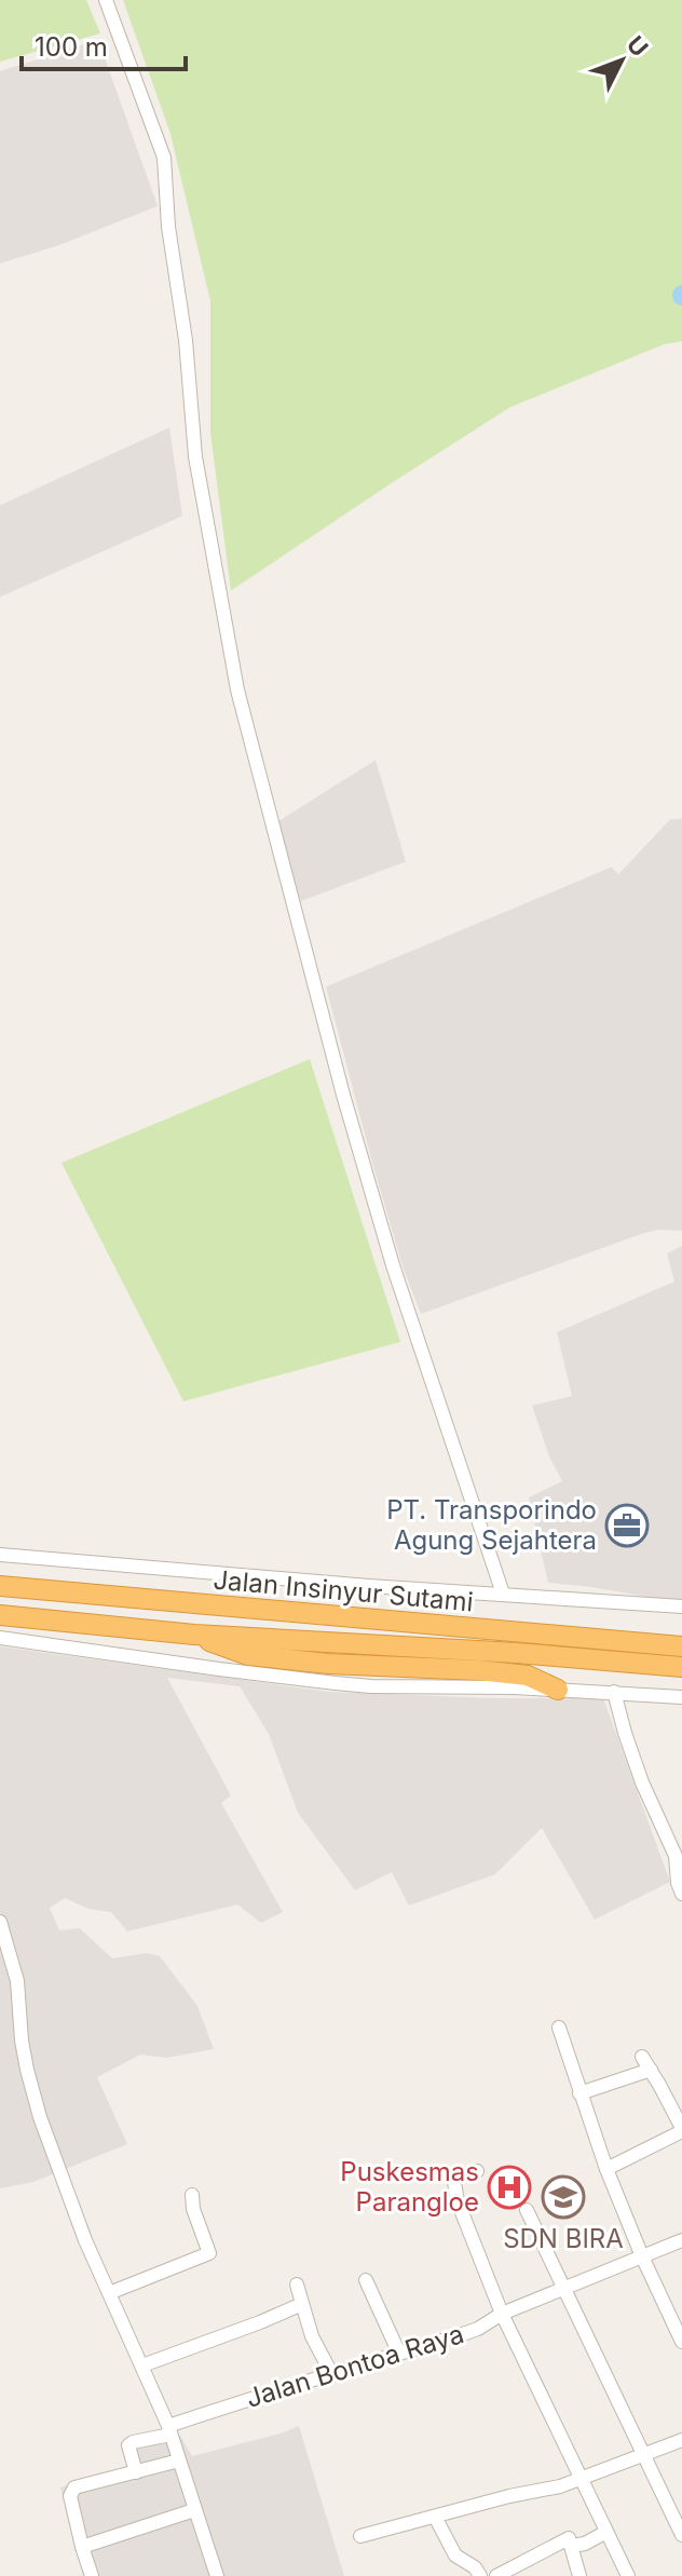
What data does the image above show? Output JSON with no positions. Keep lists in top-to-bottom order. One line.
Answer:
{"streets":{"highway":["Jalan Insinyur Sutami"],"street":["Jalan Bontoa Raya"]},"places":{"office":["PT. Transporindo Agung Sejahtera"],"hospital":["Puskesmas Parangloe"],"school or university":["SDN BIRA"]},"scale_bar":"100 m","north":"top right"}
